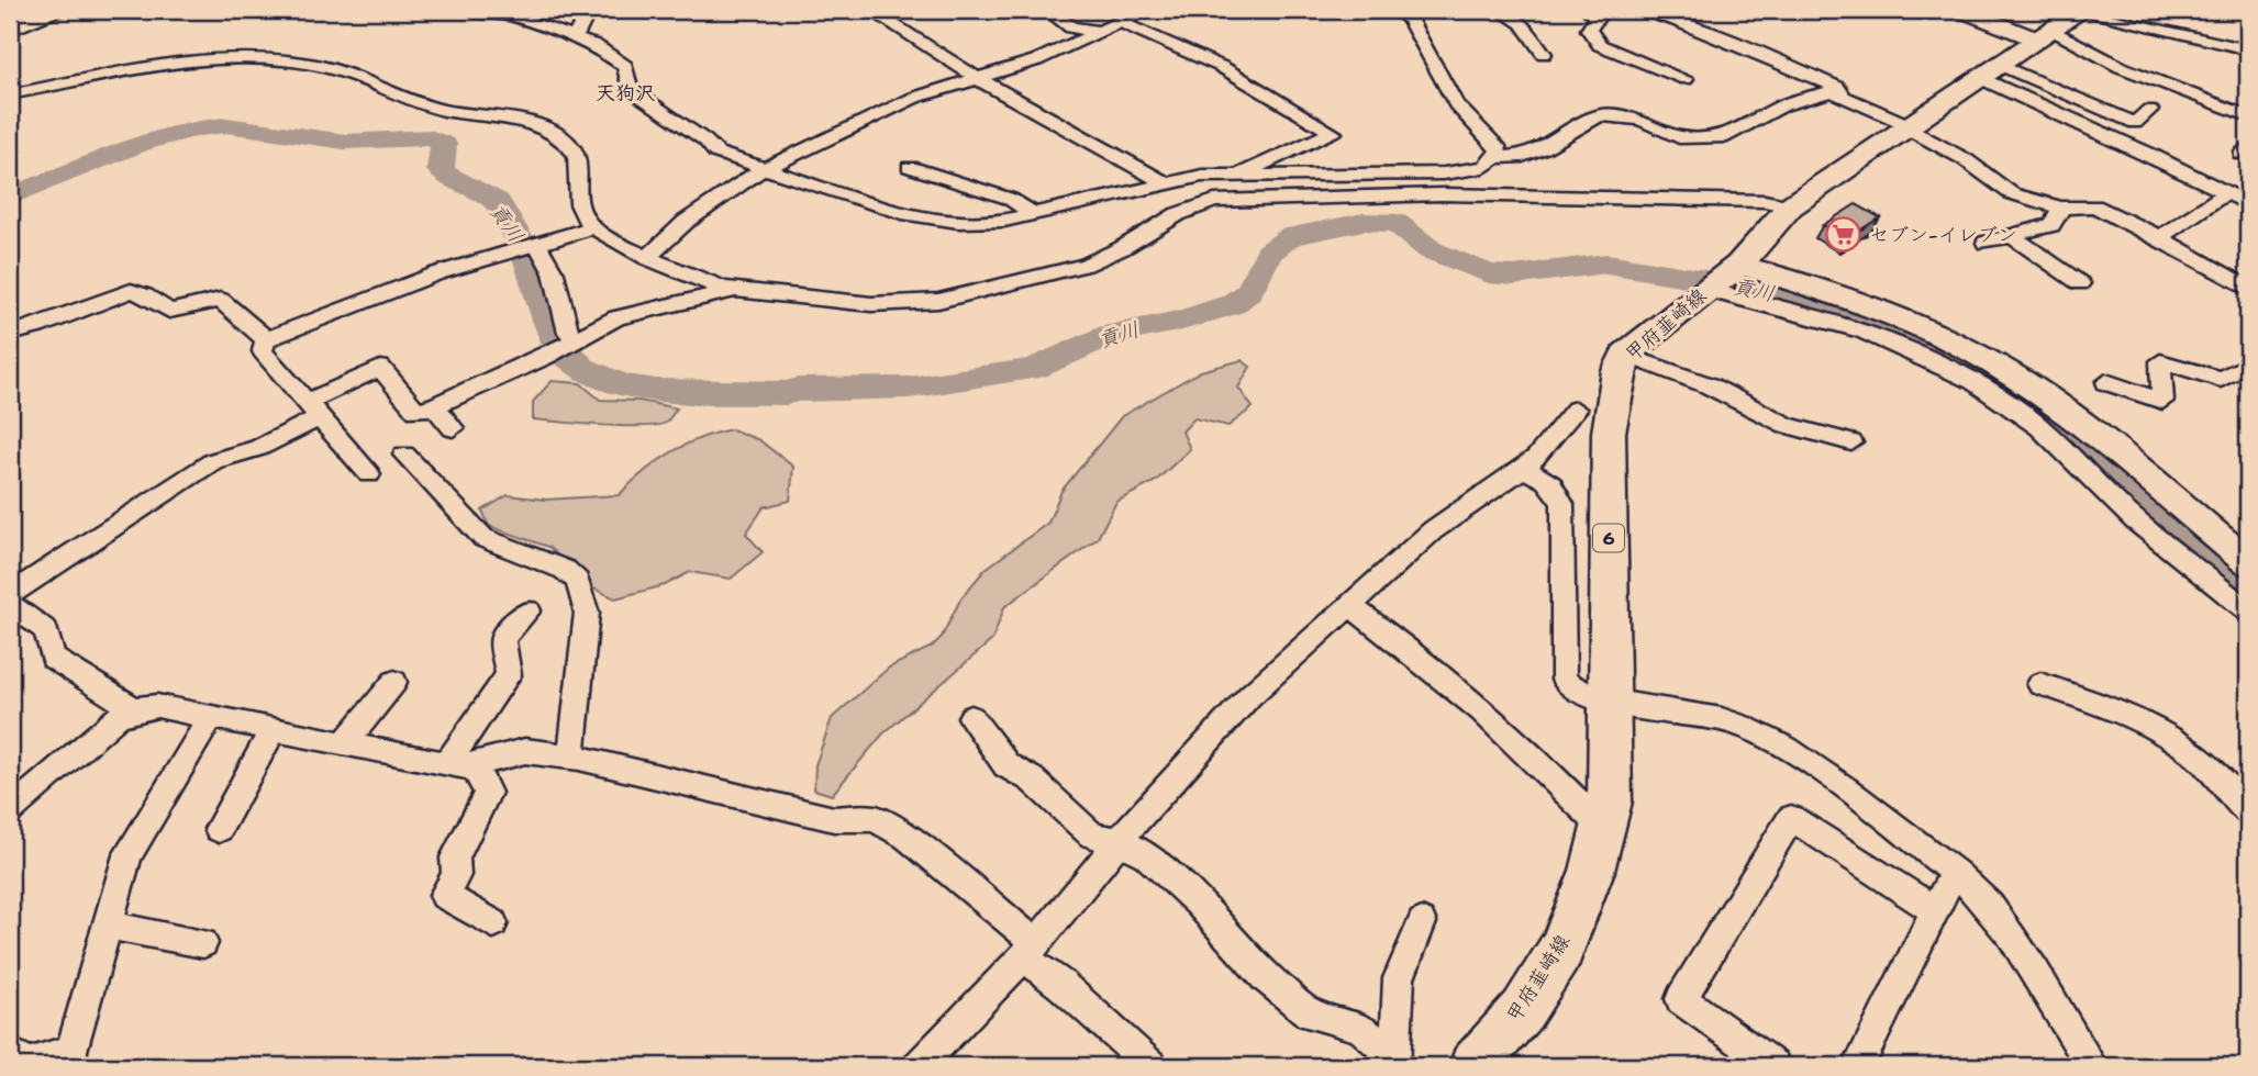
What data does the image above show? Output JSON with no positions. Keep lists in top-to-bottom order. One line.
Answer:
{"streets":{"main road":["甲府韮崎線","6"]},"districts":["天狗沢"],"water":["貢川"],"places":{"supermarket":["セブン-イレブン"]}}
